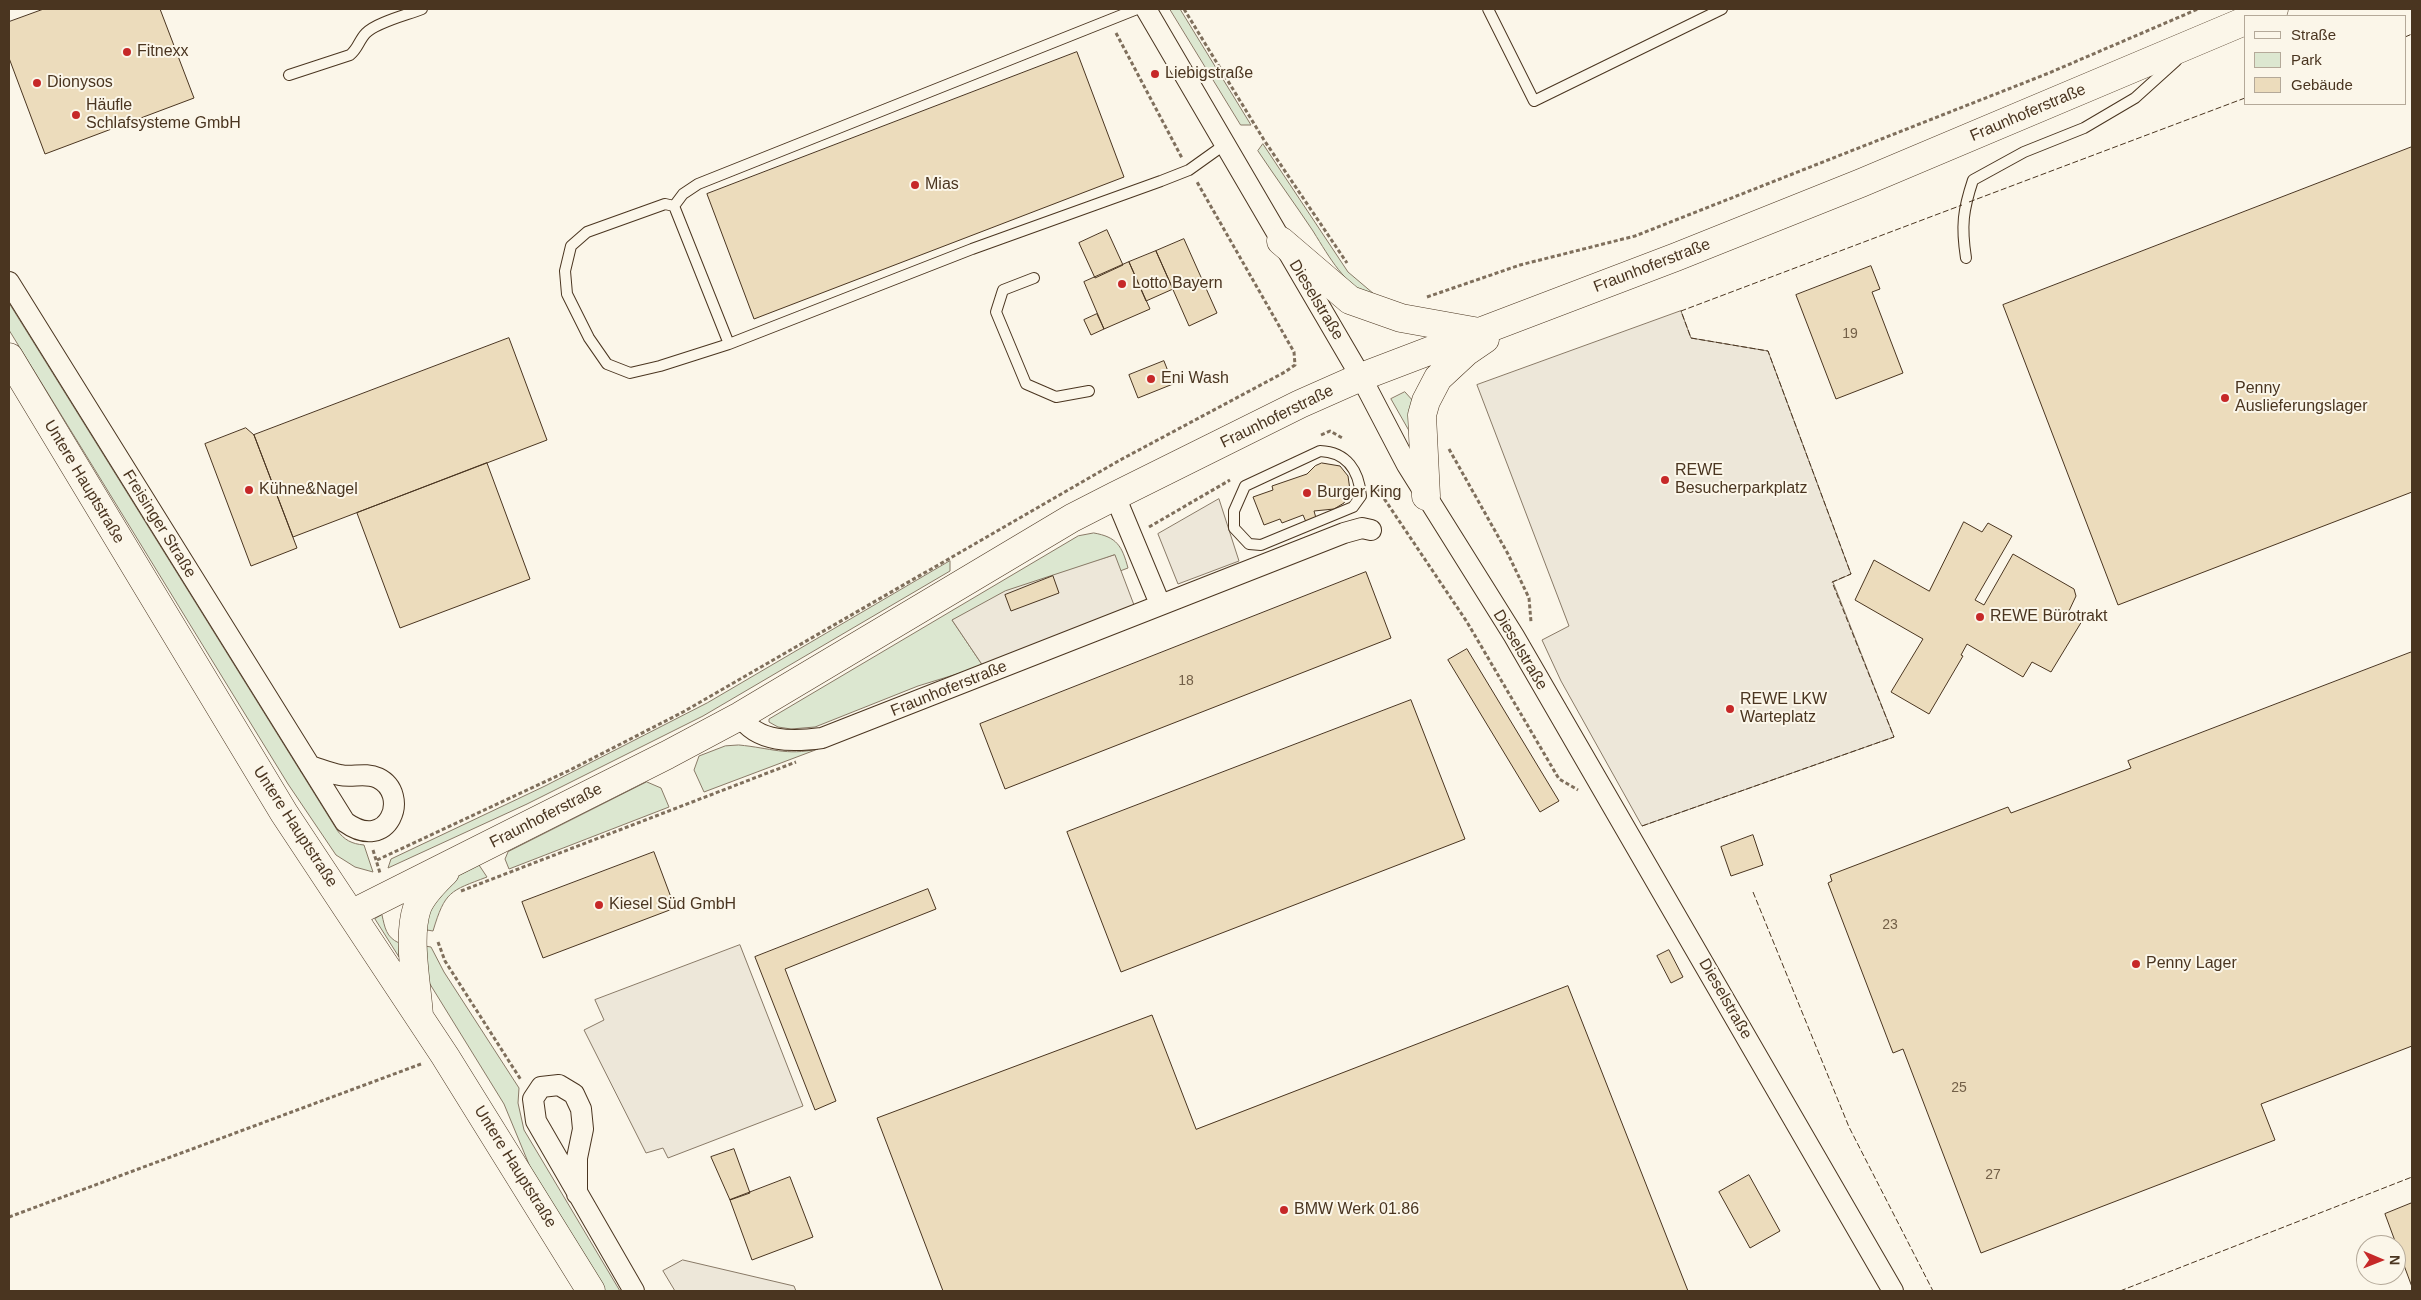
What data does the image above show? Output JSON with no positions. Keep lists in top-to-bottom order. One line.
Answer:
{"streets":{"main road":["Fraunhoferstraße","Untere Hauptstraße"],"street":["Dieselstraße","Freisinger Straße"]},"crossings":[["Fraunhoferstraße","Dieselstraße"],["Fraunhoferstraße","Untere Hauptstraße"]],"places":["Fitnexx","Liebigstraße","Dionysos","Häufle Schlafsysteme GmbH","Mias","Lotto Bayern","Eni Wash","Penny Auslieferungslager","REWE Besucherparkplatz","Kühne&Nagel","Burger King","REWE Bürotrakt","REWE LKW Warteplatz","Kiesel Süd GmbH","Penny Lager","BMW Werk 01.86"],"house_numbers":["19","18","23","25","27"],"legend":["Straße","Park","Gebäude"],"north":"right"}
